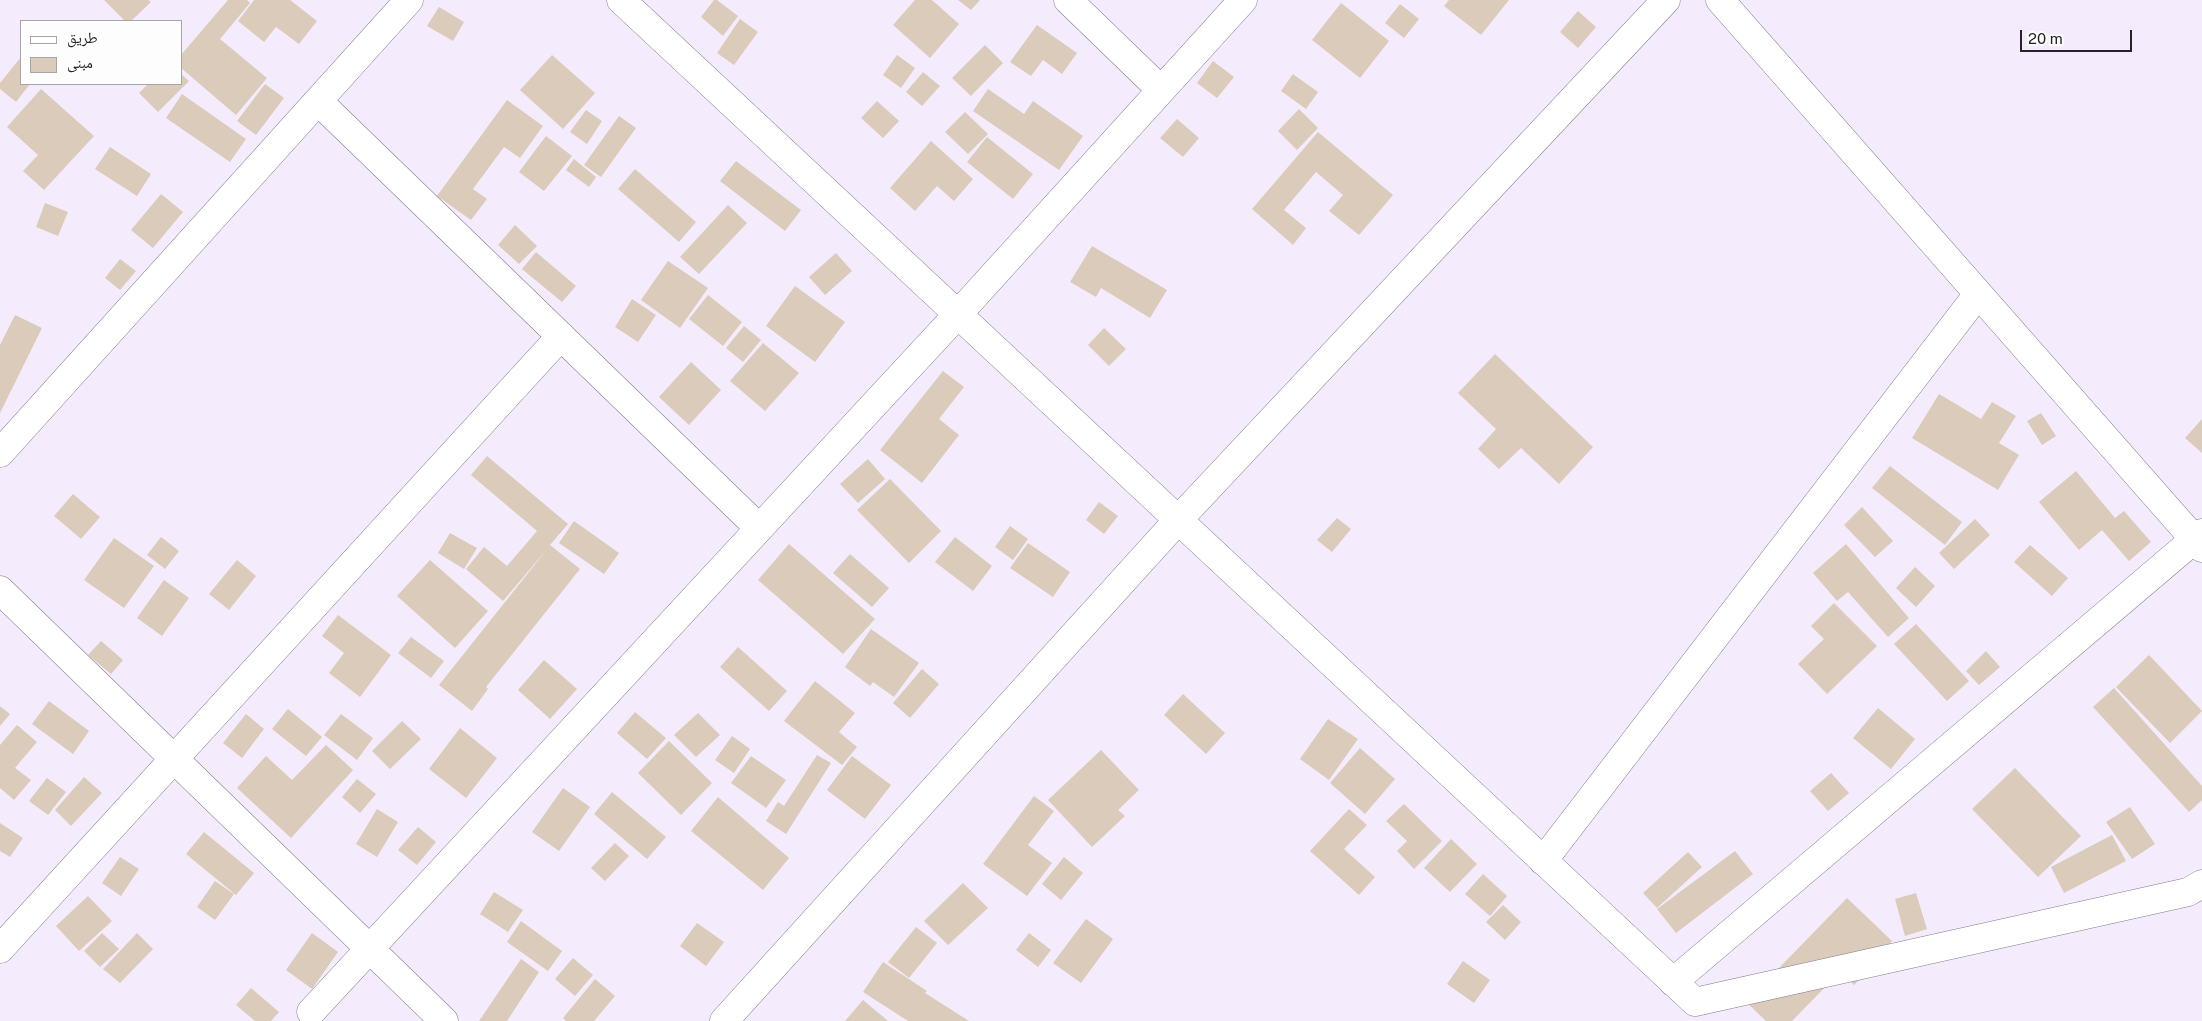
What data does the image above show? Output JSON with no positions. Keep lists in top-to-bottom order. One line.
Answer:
{"legend":["طريق","مبنى"],"scale_bar":"20 m"}
